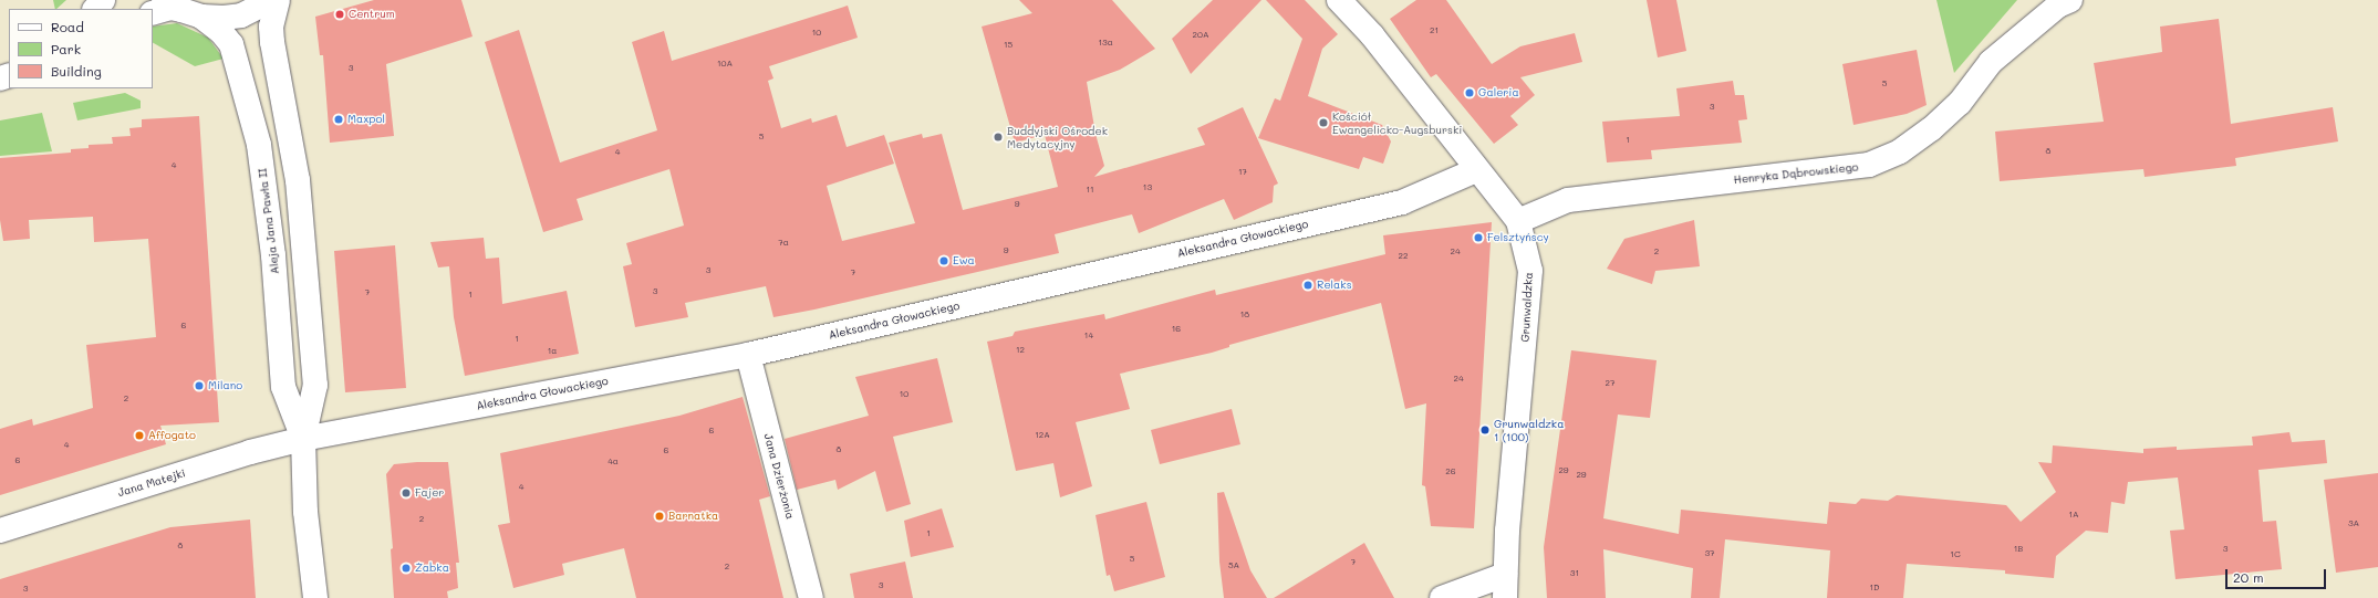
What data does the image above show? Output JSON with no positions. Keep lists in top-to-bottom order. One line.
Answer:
{"streets":{"street":["Henryka Dąbrowskiego","Aleja Jana Pawła II","Aleksandra Głowackiego","Grunwaldzka","Jana Dzierżonia","Jana Matejki"]},"crossings":[["Henryka Dąbrowskiego","Grunwaldzka"],["Aleja Jana Pawła II","Aleksandra Głowackiego"],["Aleja Jana Pawła II","Jana Matejki"],["Aleksandra Głowackiego","Grunwaldzka"],["Aleksandra Głowackiego","Jana Dzierżonia"],["Aleksandra Głowackiego","Jana Matejki"]],"places":["Centrum","Galeria","Maxpol","Kościół Ewangelicko-Augsburski","Buddyjski Ośrodek Medytacyjny","Felsztyńscy","Ewa","Relaks","Milano","Grunwaldzka 1 (100)","Affogato","Fajer","Barnatka","Żabka"],"house_numbers":["21","10","20A","13a","15","10A","3","5","3","5","1","8","4","4","17","13","11","9","7a","9","24","2","22","3","7","3","7","1","18","6","16","14","1","12","1a","24","27","10","2","6","12A","4","8","6","6","4a","29","26","29","4","1A","2","3A","1","8","1B","3","37","1C","5","7","5A","2","31","3","1D","3"],"legend":["Road","Park","Building"],"scale_bar":"20 m"}
